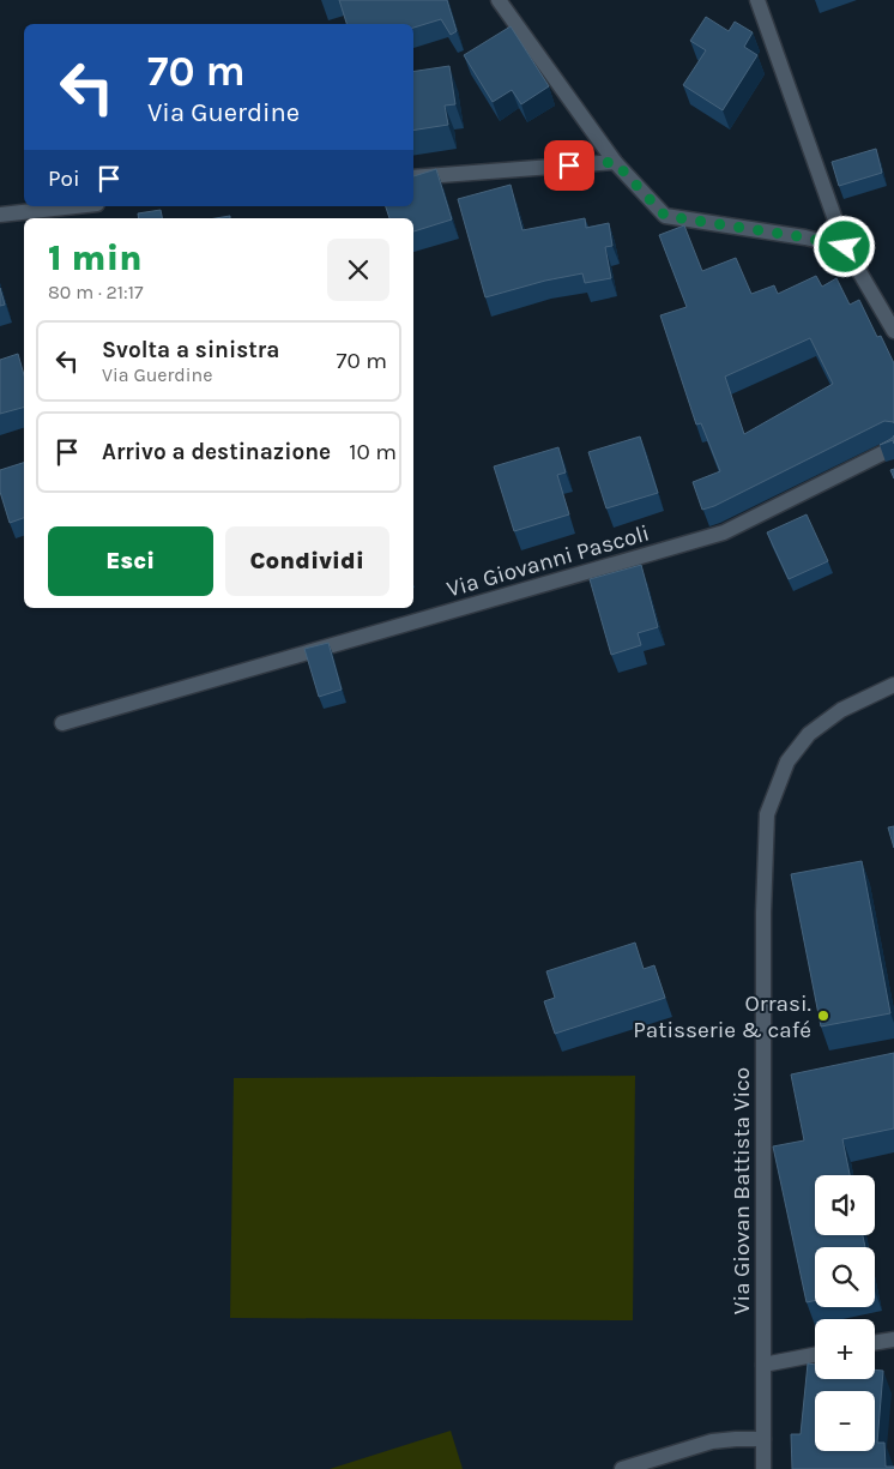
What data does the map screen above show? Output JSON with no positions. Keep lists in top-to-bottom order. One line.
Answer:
{"streets":{"street":["Via Giovanni Pascoli","Via Giovan Battista Vico"]},"places":["Orrasi. Patisserie & café"],"page":{"turn":["70 m","Via Guerdine"],"then":"Poi","heading":["1 min","80 m · 21:17"],"list":[{"name":"Svolta a sinistra","note":"Via Guerdine","value":"70 m"},{"name":"Arrivo a destinazione","value":"10 m"}],"buttons":["Esci","Condividi"],"map_buttons":["+","−"]}}
